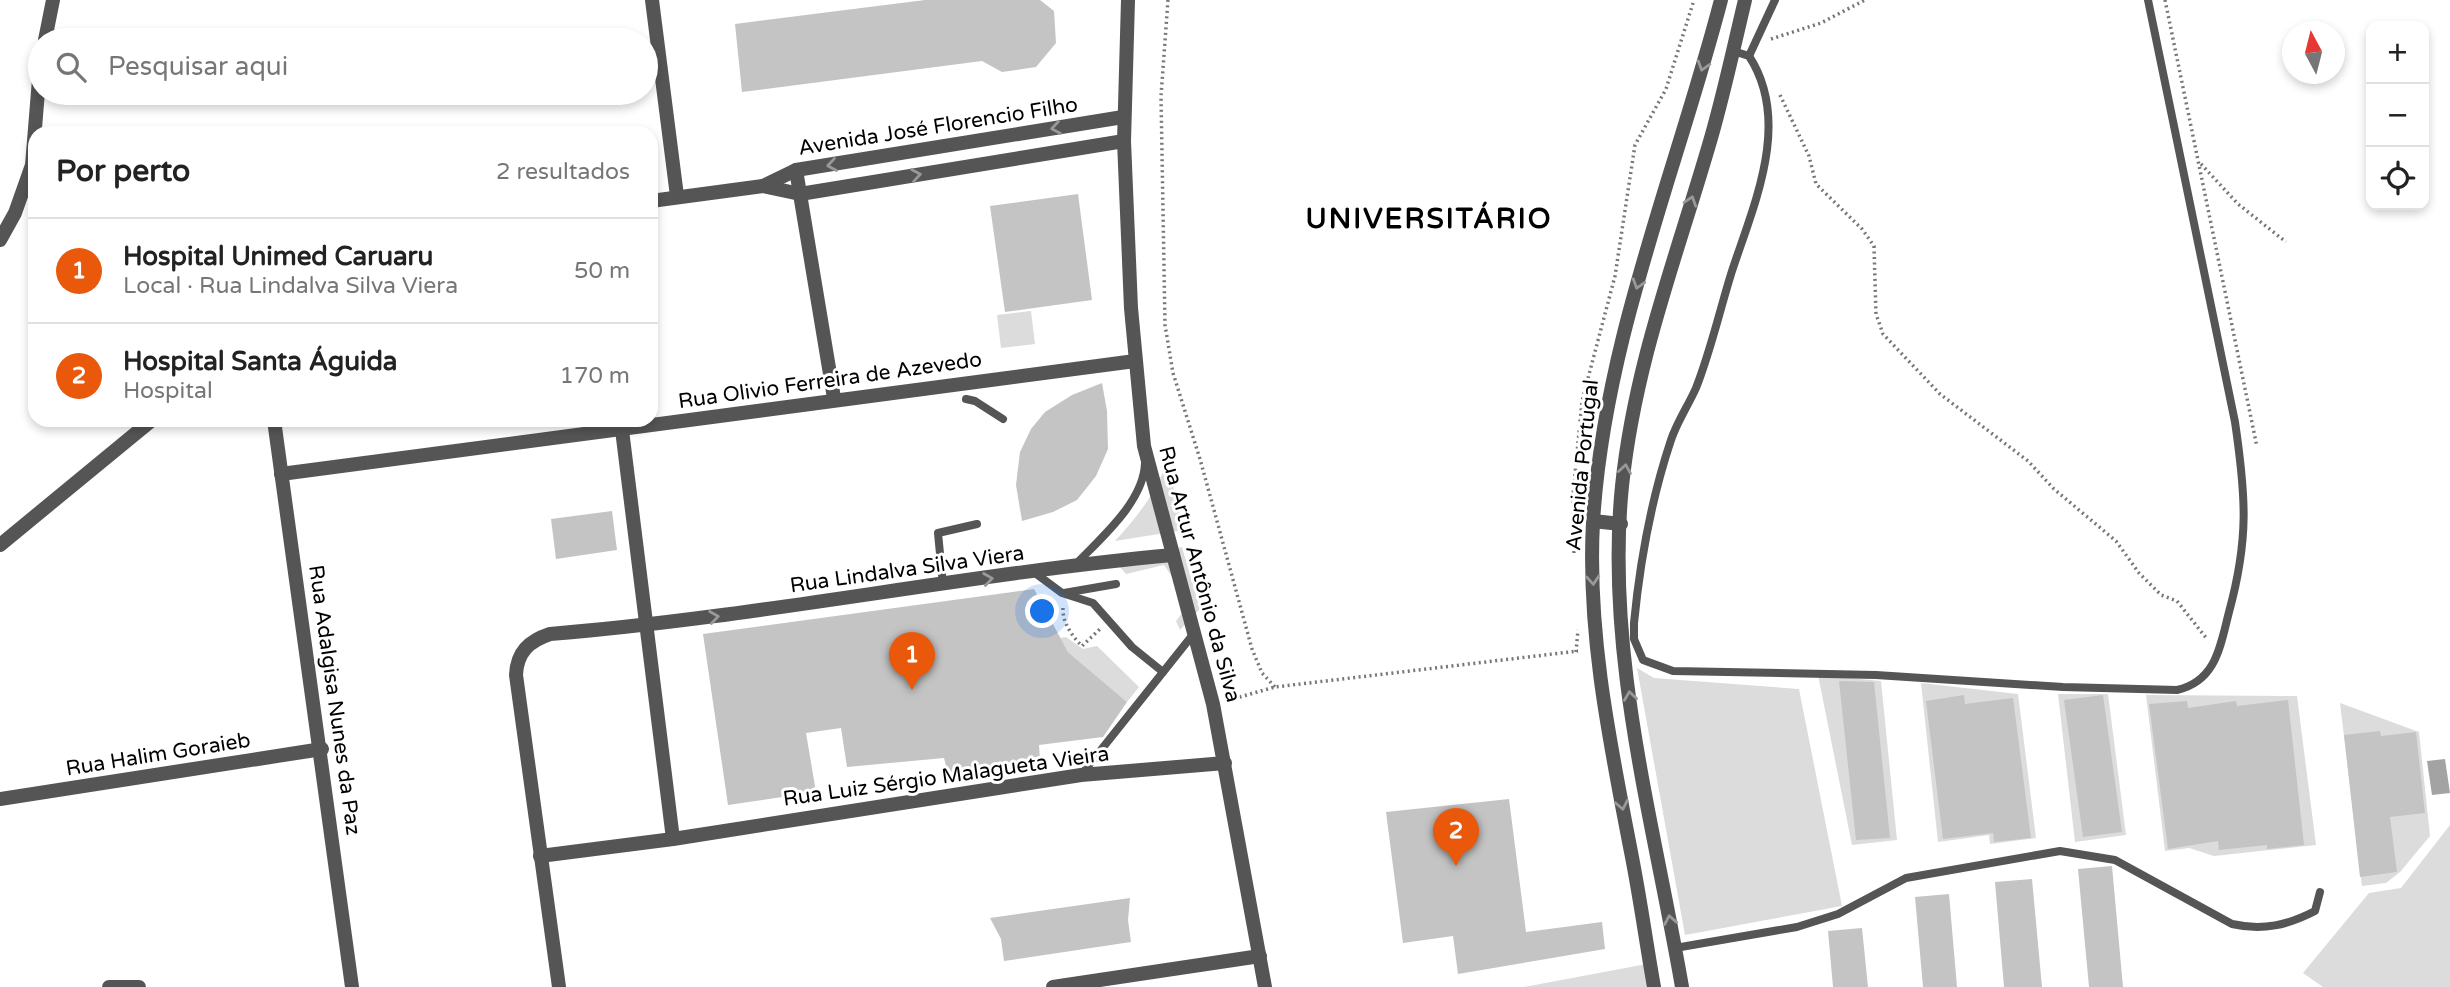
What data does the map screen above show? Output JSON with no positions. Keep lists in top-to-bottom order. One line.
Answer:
{"streets":{"street":["Avenida José Florencio Filho","Rua Olivio Ferreira de Azevedo","Avenida Portugal","Rua Lindalva Silva Viera","Rua Artur Antônio da Silva","Rua Adalgisa Nunes da Paz","Rua Halim Goraieb","Rua Luiz Sérgio Malagueta Vieira"]},"crossings":[["Avenida José Florencio Filho","Rua Artur Antônio da Silva"],["Rua Olivio Ferreira de Azevedo","Rua Artur Antônio da Silva"],["Rua Olivio Ferreira de Azevedo","Rua Adalgisa Nunes da Paz"],["Rua Lindalva Silva Viera","Rua Artur Antônio da Silva"],["Rua Lindalva Silva Viera","Rua Luiz Sérgio Malagueta Vieira"],["Rua Artur Antônio da Silva","Rua Luiz Sérgio Malagueta Vieira"],["Rua Adalgisa Nunes da Paz","Rua Halim Goraieb"]],"one_way":["Rua Lindalva Silva Viera"],"districts":["UNIVERSITÁRIO"],"north":"top","page":{"map_buttons":["+","−"],"search":"Pesquisar aqui","heading":["Por perto","2 resultados"],"list":[{"mark":"1","name":"Hospital Unimed Caruaru","note":"Local · Rua Lindalva Silva Viera","value":"50 m"},{"mark":"2","name":"Hospital Santa Águida","note":"Hospital","value":"170 m"}],"pins":["1","2"]}}
